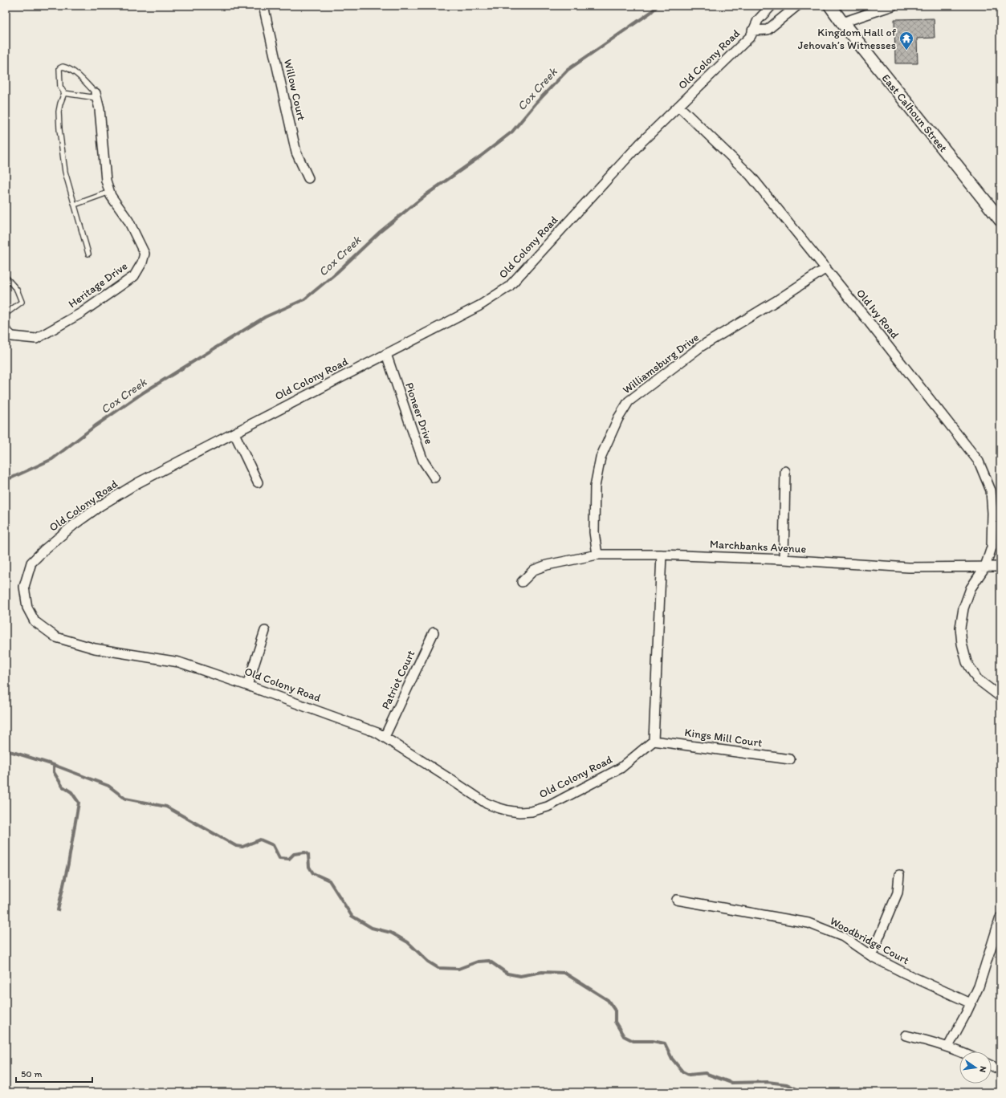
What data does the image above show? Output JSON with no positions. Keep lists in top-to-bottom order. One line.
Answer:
{"streets":{"street":["Old Colony Road","Willow Court","East Calhoun Street","Heritage Drive","Old Ivy Road","Williamsburg Drive","Pioneer Drive","Marchbanks Avenue","Patriot Court","Kings Mill Court","Woodbridge Court"]},"crossings":[["Old Colony Road","Old Ivy Road"],["Old Colony Road","Pioneer Drive"],["Old Colony Road","Patriot Court"],["Old Colony Road","Kings Mill Court"],["Old Ivy Road","Williamsburg Drive"],["Old Ivy Road","Marchbanks Avenue"],["Williamsburg Drive","Marchbanks Avenue"]],"water":["Cox Creek"],"places":{"temple":["Kingdom Hall of Jehovah’s Witnesses"]},"scale_bar":"50 m","north":"right"}
